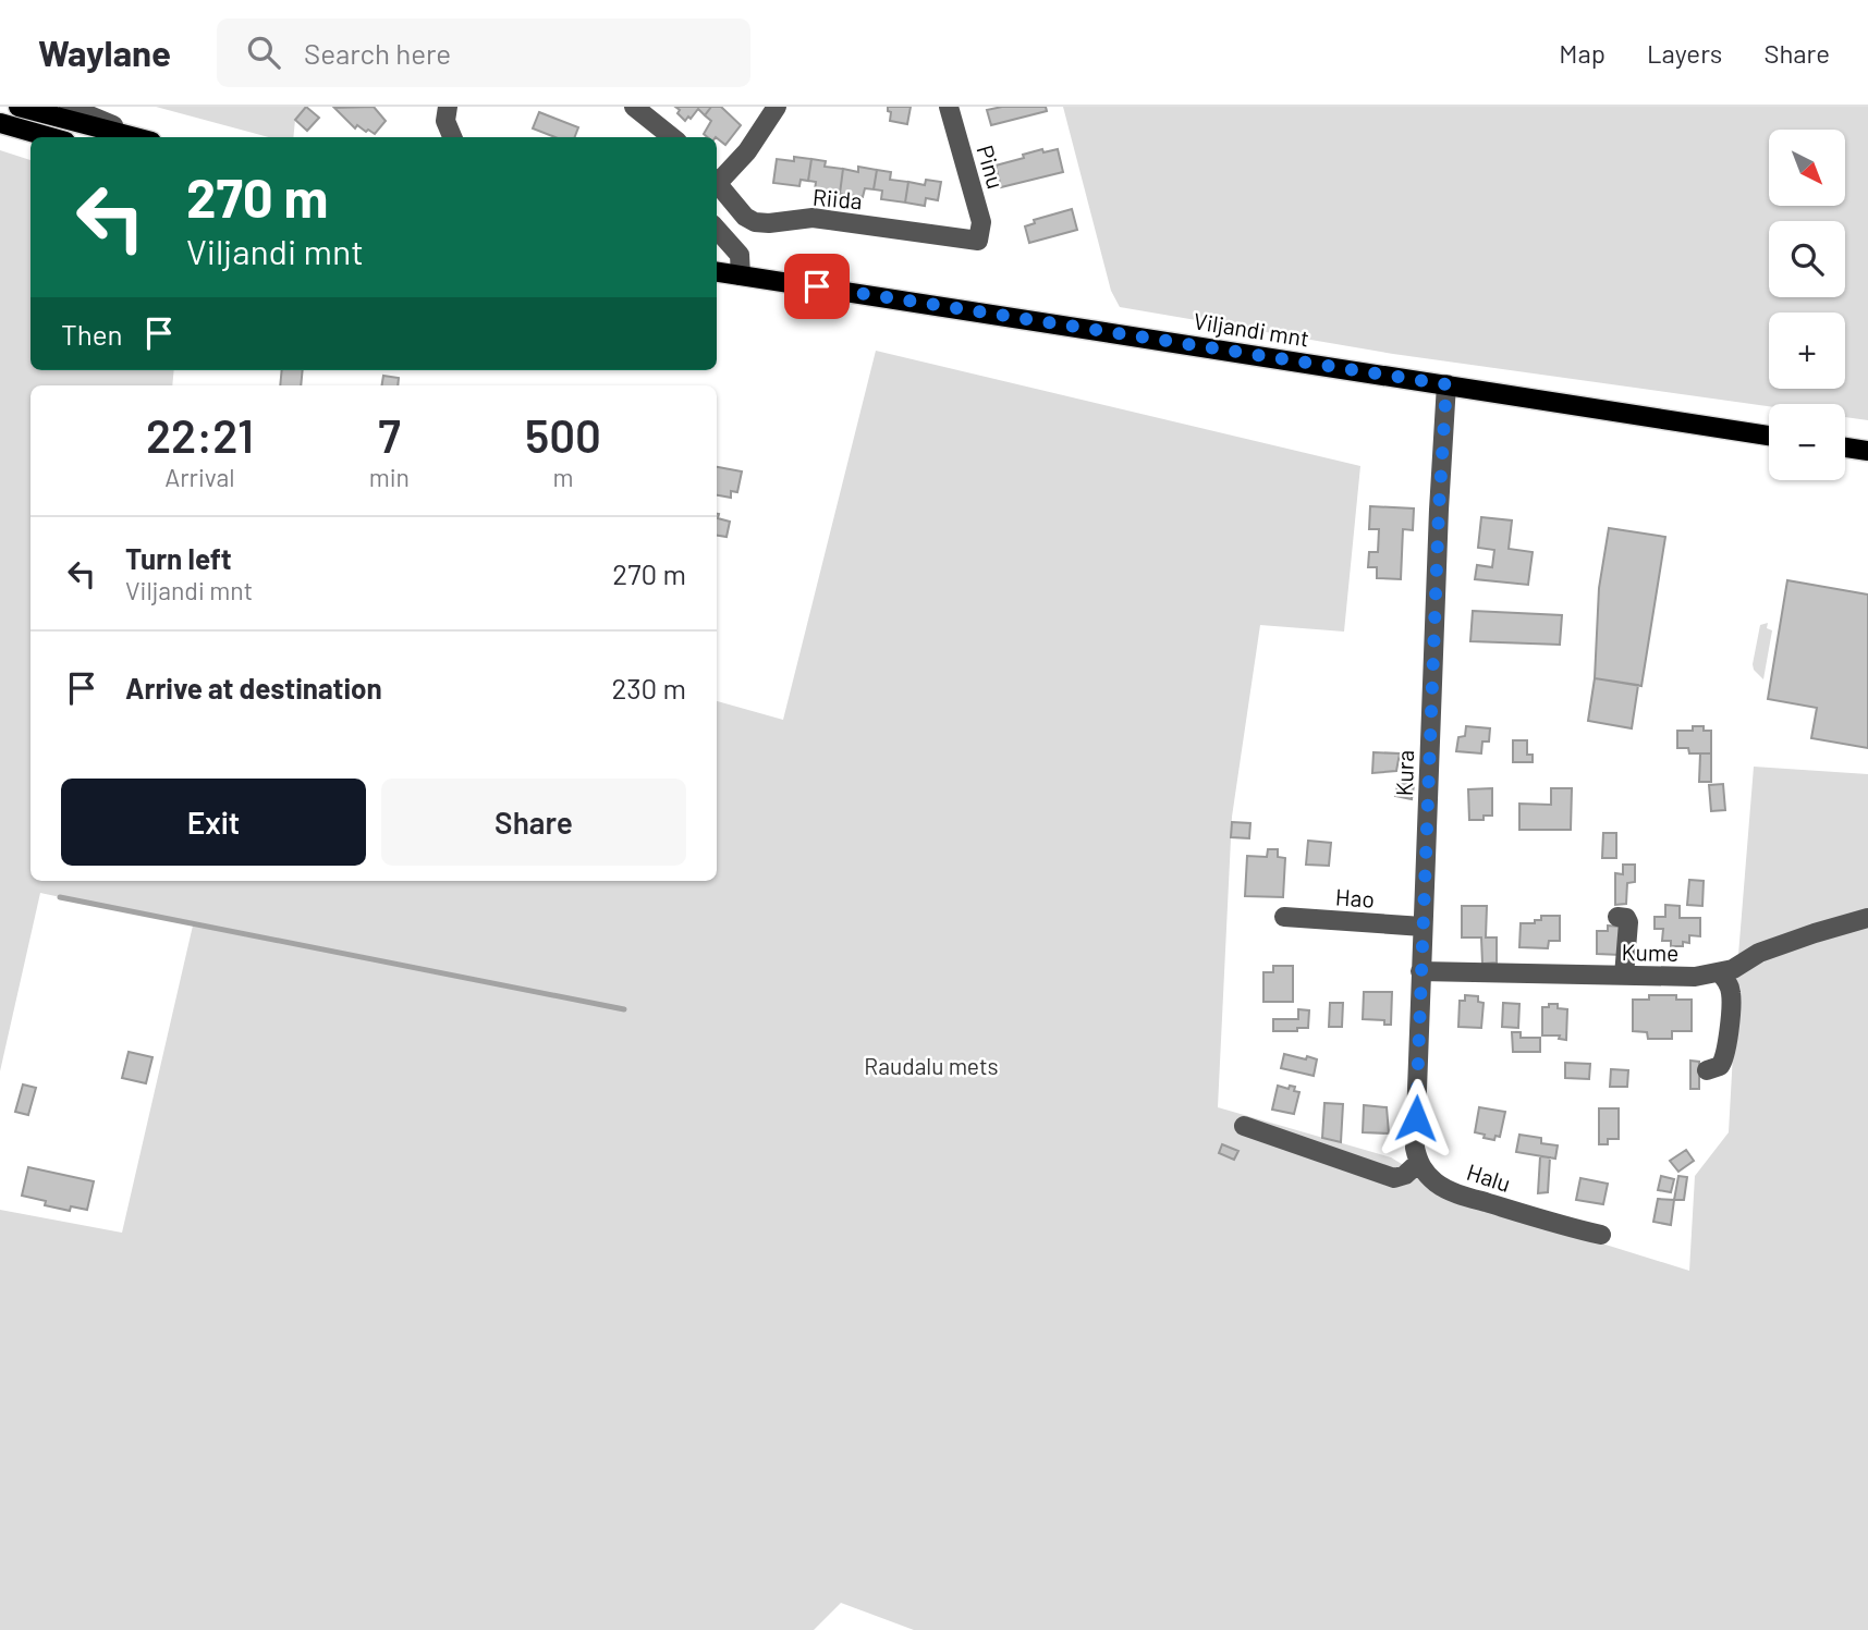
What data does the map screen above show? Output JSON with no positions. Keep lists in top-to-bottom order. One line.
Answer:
{"streets":{"main road":["Viljandi mnt"],"street":["Pinu","Riida","Kura","Hao","Kume","Halu"]},"crossings":[["Pinu","Riida"],["Viljandi mnt","Kura"],["Kura","Hao"],["Kura","Kume"],["Kura","Halu"]],"parks":["Raudalu mets"],"north":"bottom right","page":{"header":"Waylane","search":"Search here","nav":["Map","Layers","Share"],"map_buttons":["+","−"],"turn":["270 m","Viljandi mnt"],"then":"Then","eta":["22:21","Arrival","7","min","500","m"],"list":[{"name":"Turn left","note":"Viljandi mnt","value":"270 m"},{"name":"Arrive at destination","value":"230 m"}],"buttons":["Exit","Share"]}}
